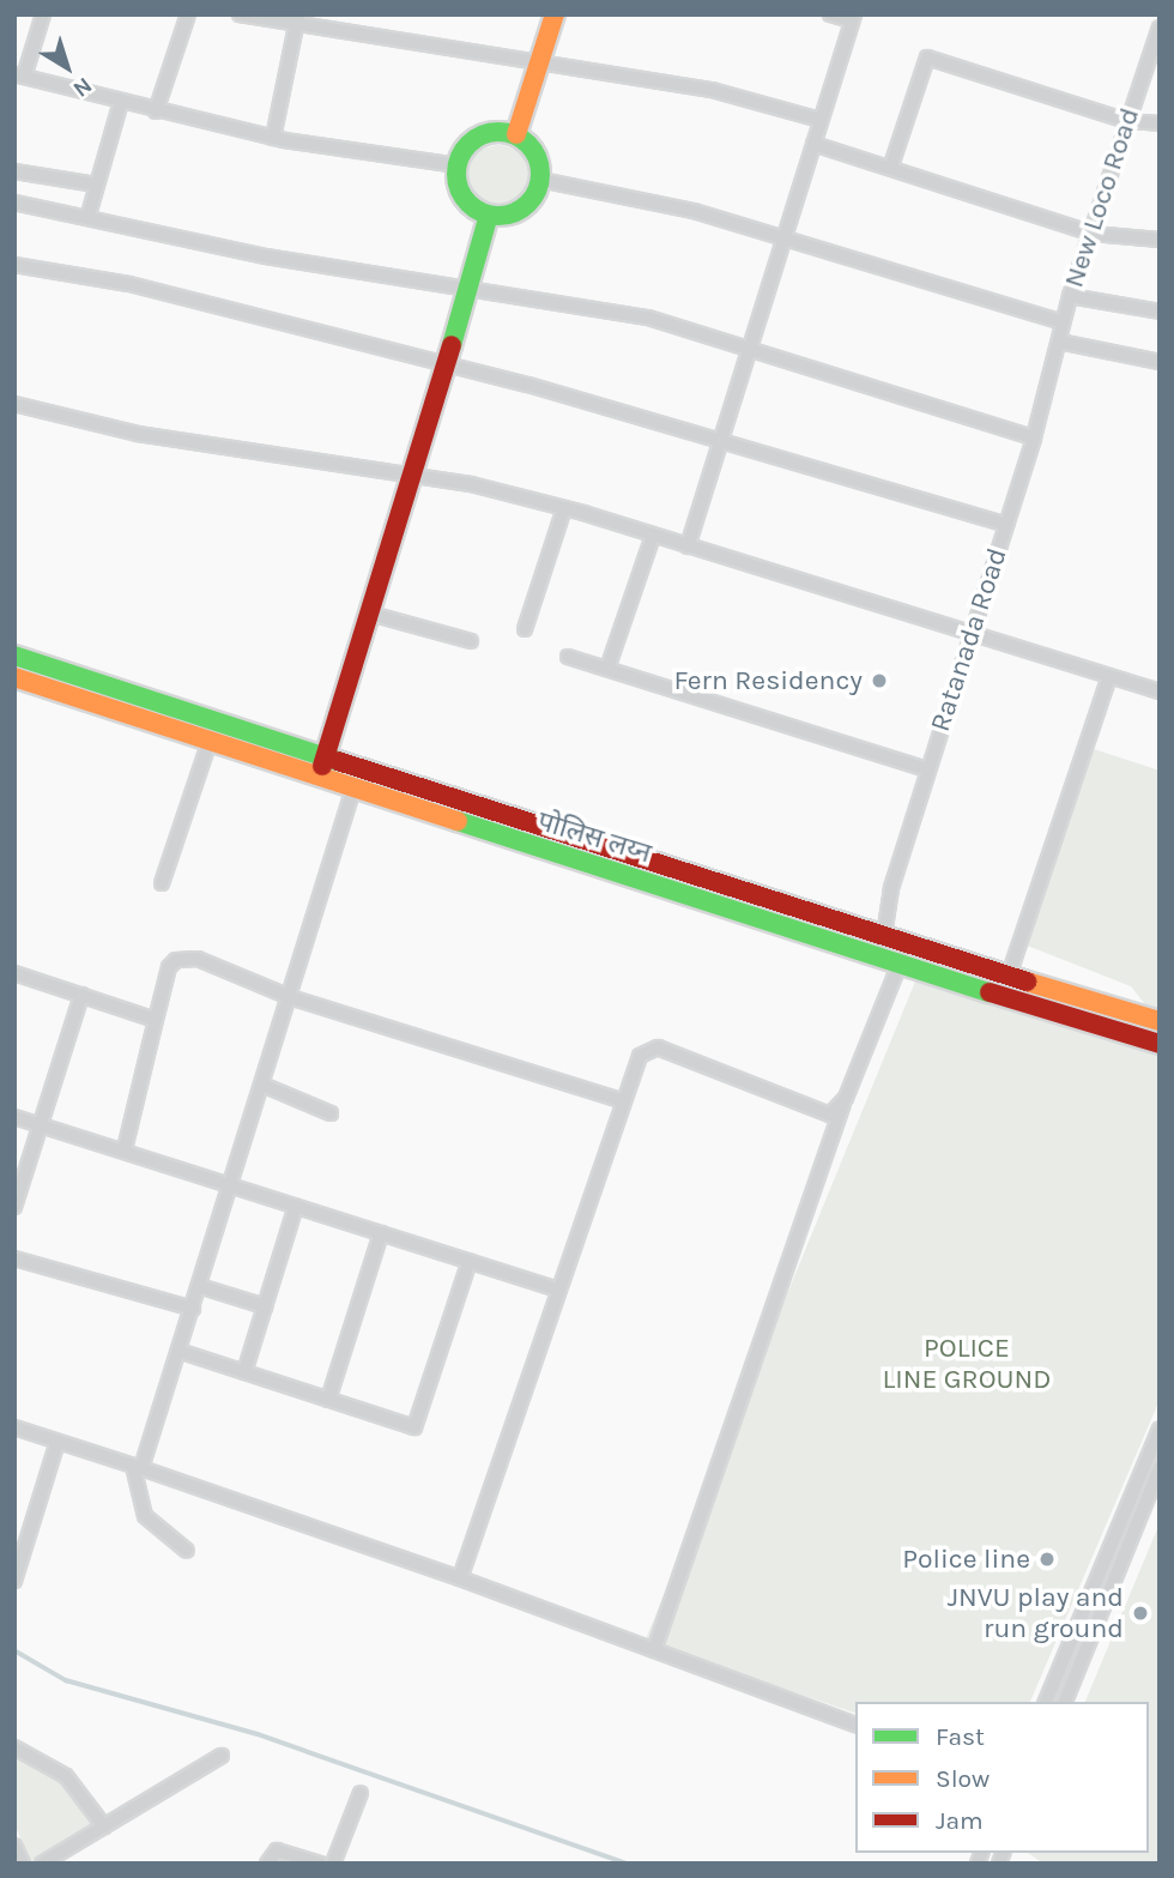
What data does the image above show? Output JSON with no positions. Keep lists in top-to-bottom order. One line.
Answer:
{"streets":{"street":["New Loco Road","Ratanada Road","पोलिस लय्न"]},"crossings":[["New Loco Road","Ratanada Road"],["Ratanada Road","पोलिस लय्न"]],"parks":["POLICE LINE GROUND"],"places":["Fern Residency","Police line","JNVU play and run ground"],"legend":["Fast","Slow","Jam"],"north":"bottom right"}
